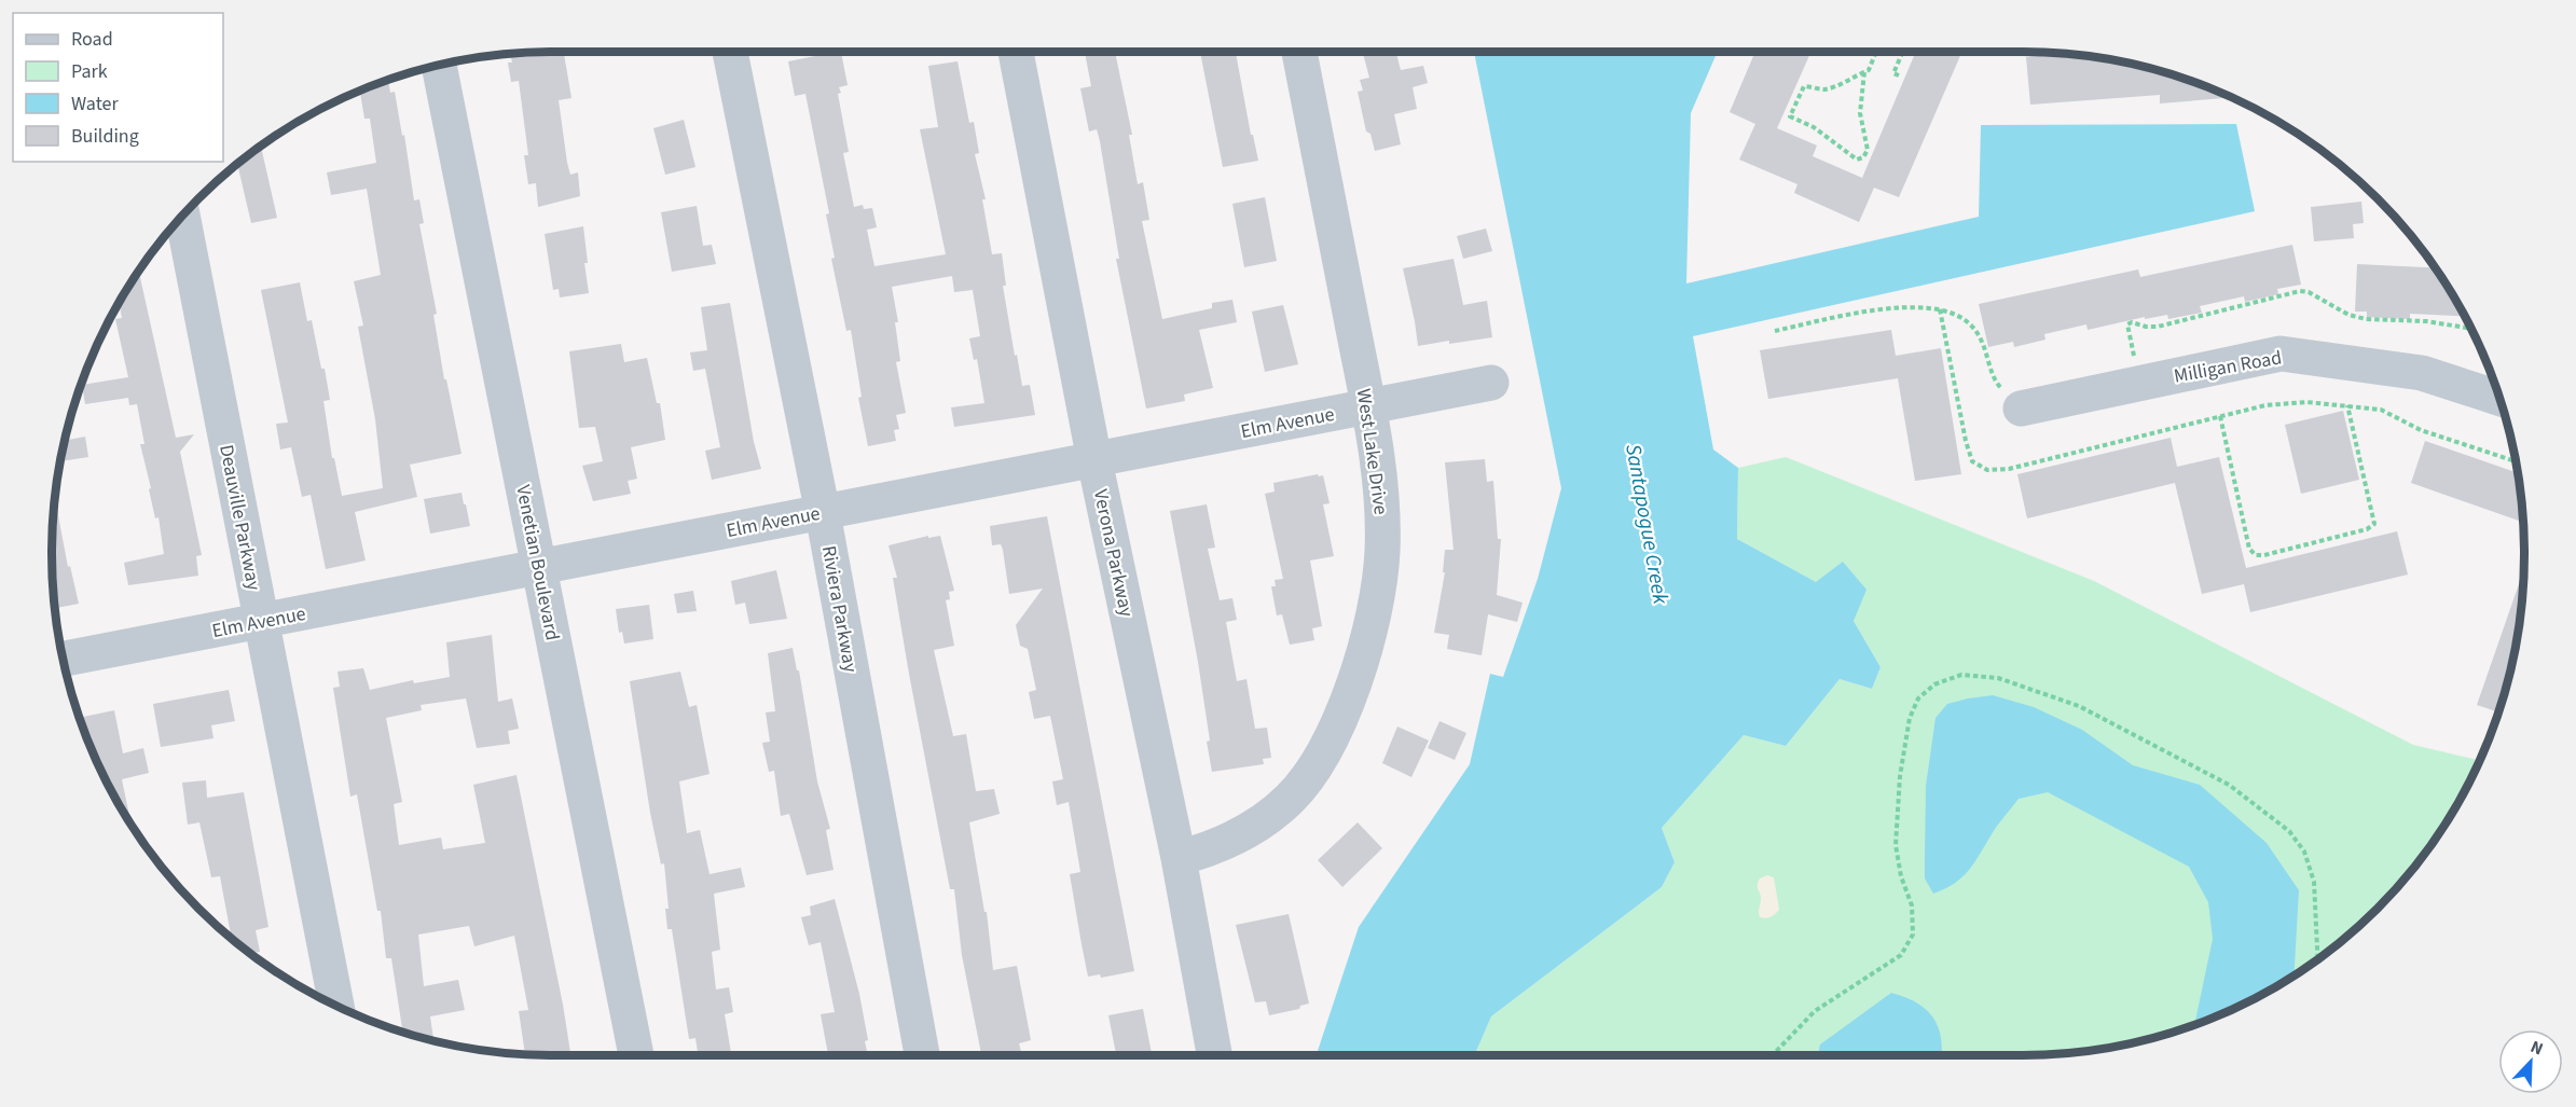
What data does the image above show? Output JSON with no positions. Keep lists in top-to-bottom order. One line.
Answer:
{"streets":{"street":["Milligan Road","Elm Avenue","West Lake Drive","Deauville Parkway","Verona Parkway","Venetian Boulevard","Riviera Parkway"]},"crossings":[["Elm Avenue","West Lake Drive"],["Elm Avenue","Deauville Parkway"],["Elm Avenue","Verona Parkway"],["Elm Avenue","Venetian Boulevard"],["Elm Avenue","Riviera Parkway"],["West Lake Drive","Verona Parkway"]],"water":["Santapogue Creek"],"legend":["Road","Park","Water","Building"],"north":"top right"}
